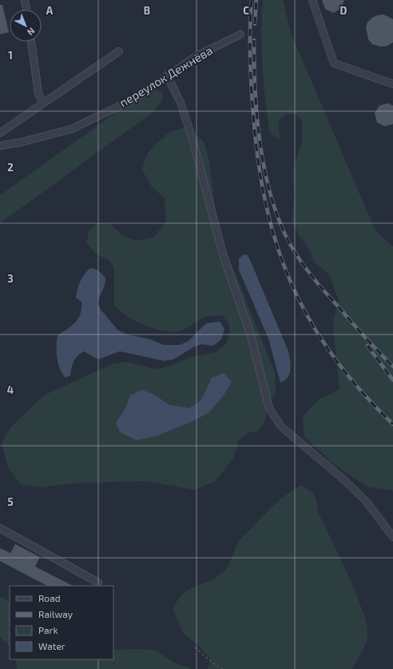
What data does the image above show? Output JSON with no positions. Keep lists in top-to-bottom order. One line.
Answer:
{"streets":{"street":["переулок Дежнёва"]},"legend":["Road","Railway","Park","Water"],"north":"bottom right","grid":{"columns":["A","B","C","D"],"rows":["1","2","3","4","5"]}}
